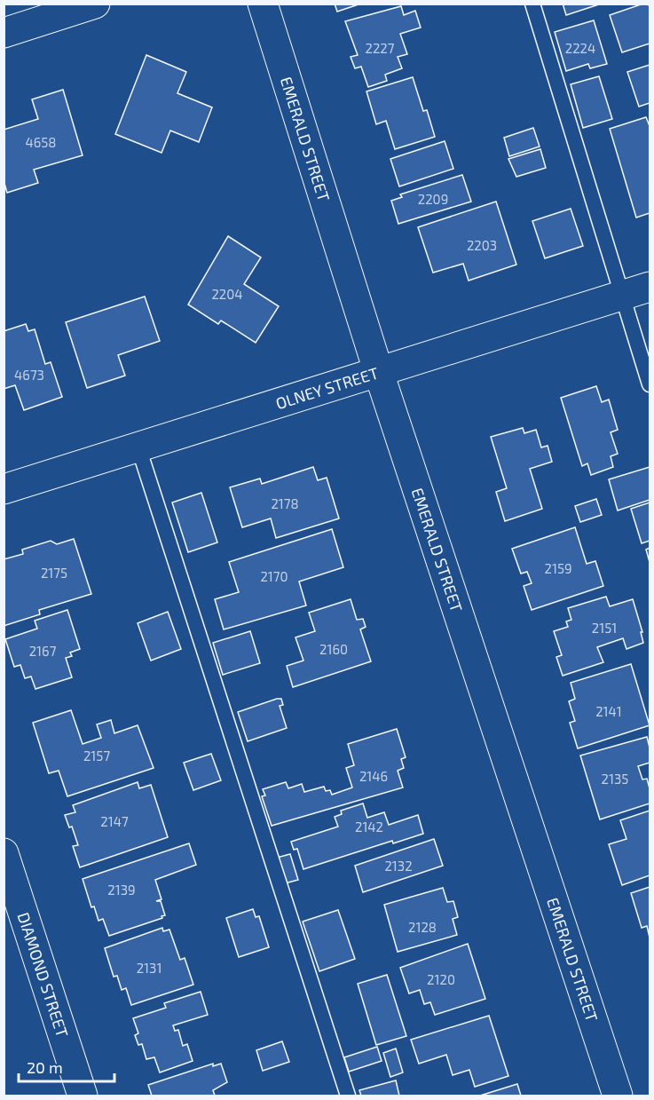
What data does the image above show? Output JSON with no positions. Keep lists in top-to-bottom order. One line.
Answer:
{"streets":{"street":["EMERALD STREET","OLNEY STREET","DIAMOND STREET"]},"crossings":[["EMERALD STREET","OLNEY STREET"]],"house_numbers":["2227","2224","4658","2209","2203","2204","4673","2178","2159","2175","2170","2151","2160","2167","2141","2157","2146","2135","2147","2142","2132","2139","2128","2131","2120"],"scale_bar":"20 m"}
